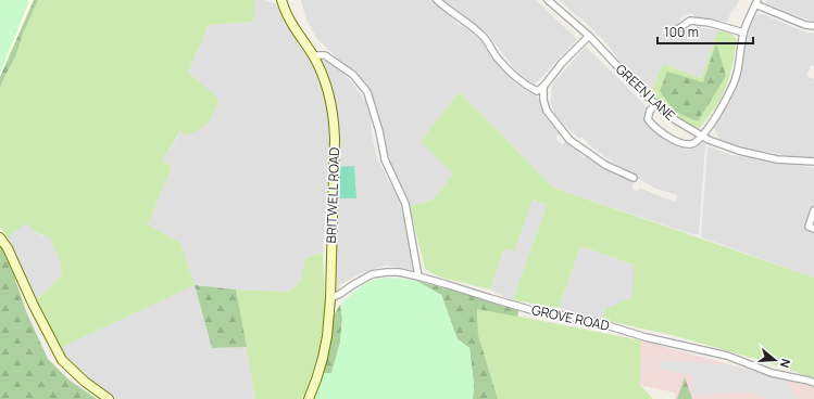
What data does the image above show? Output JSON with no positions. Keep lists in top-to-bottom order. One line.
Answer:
{"streets":{"street":["GREEN LANE","BRITWELL ROAD","GROVE ROAD"]},"crossings":[["BRITWELL ROAD","GROVE ROAD"]],"scale_bar":"100 m","north":"right"}
